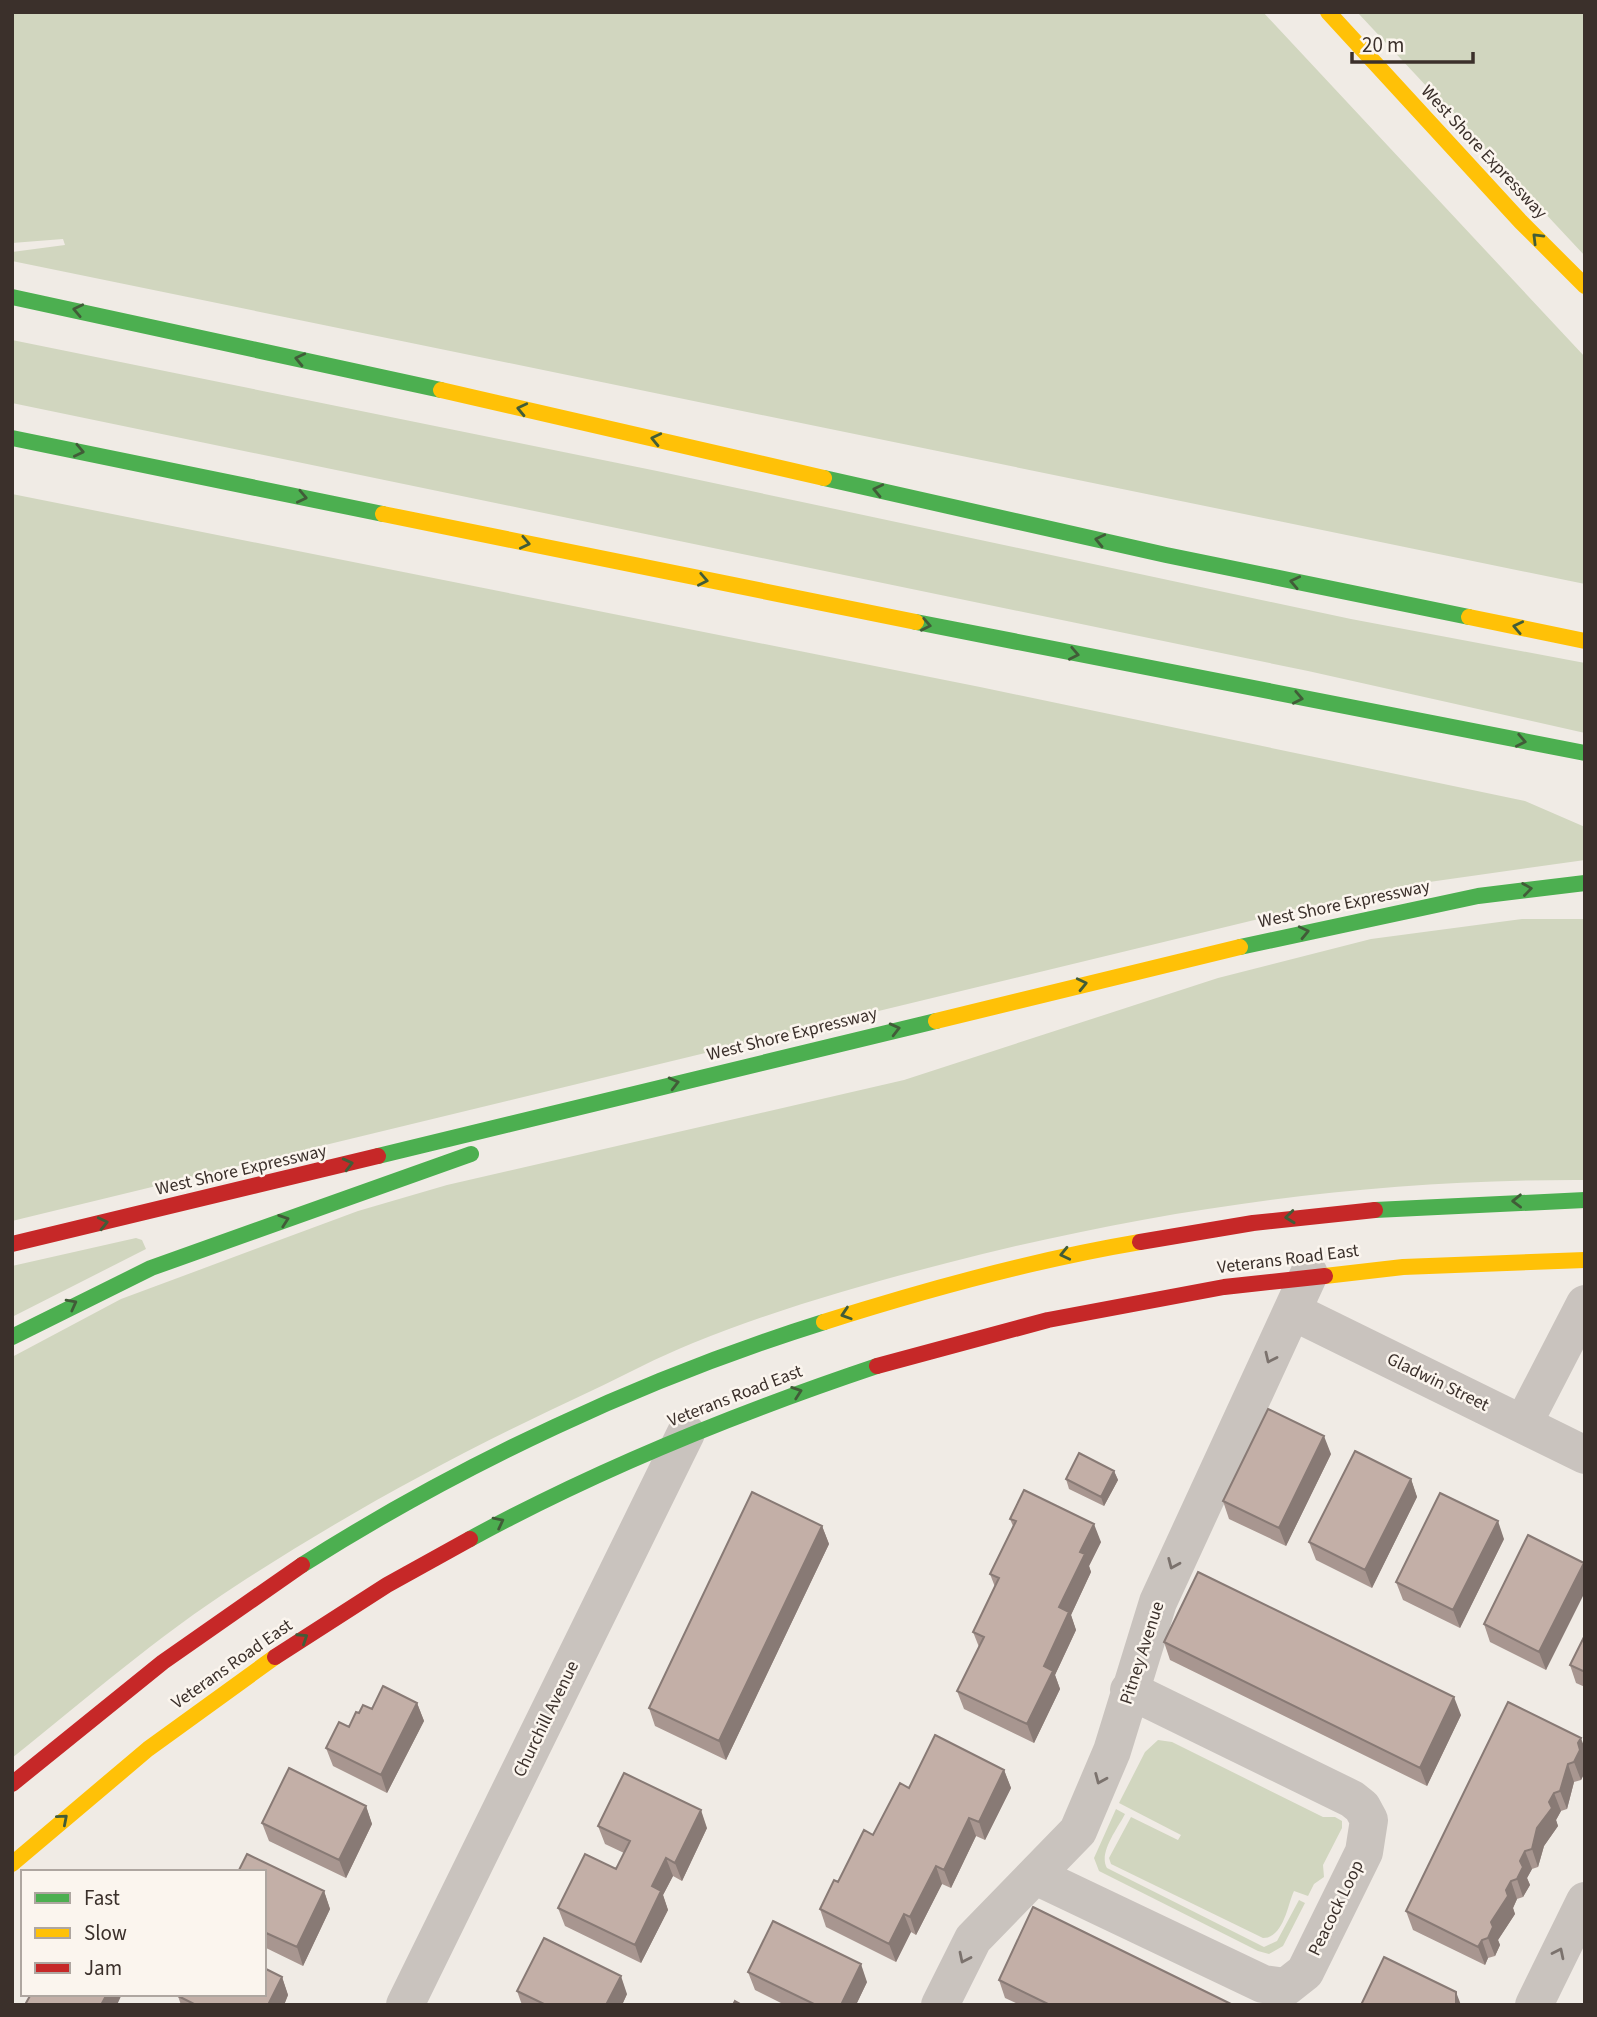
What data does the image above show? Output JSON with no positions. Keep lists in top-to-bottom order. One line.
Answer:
{"streets":{"main road":["West Shore Expressway","Veterans Road East"],"street":["Gladwin Street","Pitney Avenue","Churchill Avenue","Peacock Loop"]},"crossings":[["Veterans Road East","Pitney Avenue"],["Veterans Road East","Churchill Avenue"],["Gladwin Street","Pitney Avenue"],["Pitney Avenue","Peacock Loop"]],"one_way":["Pitney Avenue"],"legend":["Fast","Slow","Jam"],"scale_bar":"20 m"}
